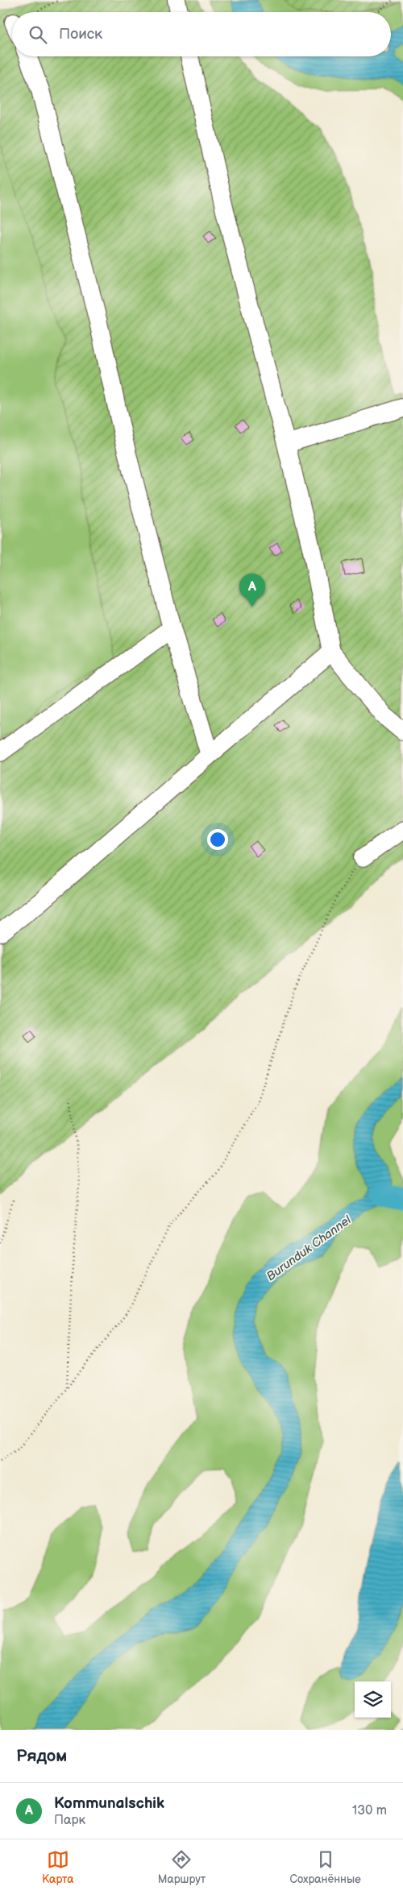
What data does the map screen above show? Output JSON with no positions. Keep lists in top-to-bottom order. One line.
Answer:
{"water":["Burunduk Channel"],"page":{"search":"Поиск","pins":"A","heading":"Рядом","list":[{"mark":"A","name":"Kommunalschik","note":"Парк","value":"130 m"}],"nav":["Карта","Маршрут","Сохранённые"]}}
